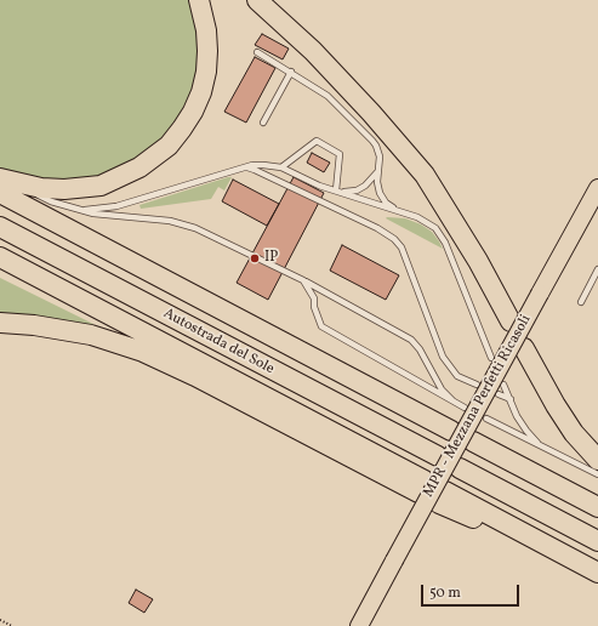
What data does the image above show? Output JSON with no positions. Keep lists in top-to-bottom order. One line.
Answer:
{"streets":{"highway":["Autostrada del Sole"],"main road":["MPR - Mezzana Perfetti Ricasoli"]},"places":["IP"],"scale_bar":"50 m"}
